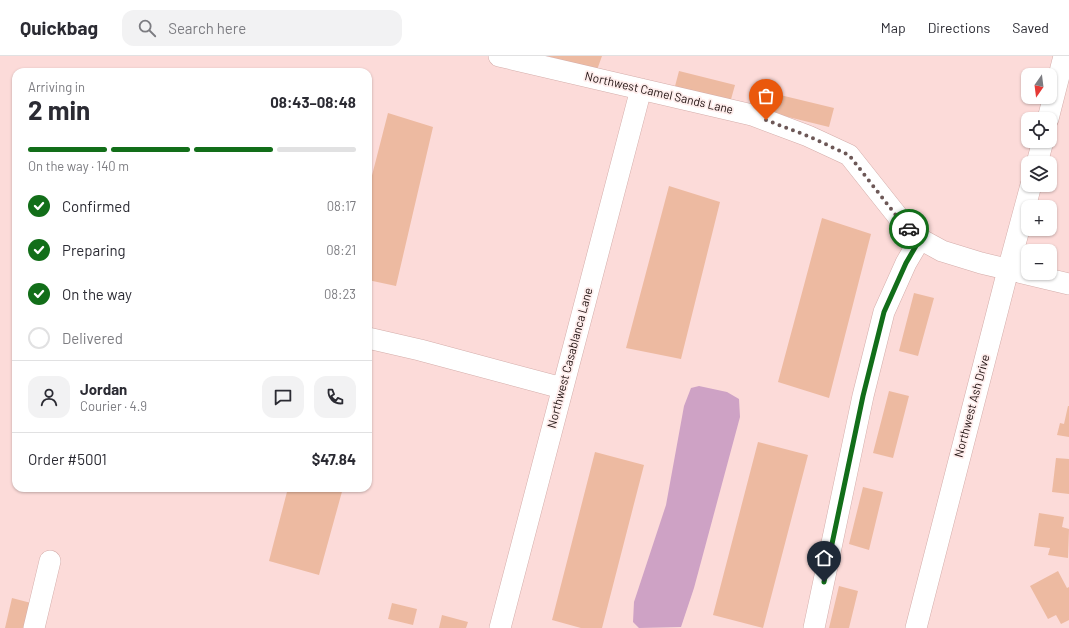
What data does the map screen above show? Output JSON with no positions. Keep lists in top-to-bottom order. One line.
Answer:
{"streets":{"street":["Northwest Camel Sands Lane","Northwest Casablanca Lane","Northwest Ash Drive"]},"crossings":[["Northwest Camel Sands Lane","Northwest Casablanca Lane"],["Northwest Camel Sands Lane","Northwest Ash Drive"]],"north":"bottom","page":{"header":"Quickbag","search":"Search here","nav":["Map","Directions","Saved"],"map_buttons":["+","−"],"heading":["2 min","Arriving in","08:43–08:48"],"panel":["Jordan","Courier · 4.9","Order #5001","$47.84"],"bar":"On the way · 140 m","list":[["Confirmed","08:17"],["Preparing","08:21"],["On the way","08:23"],"Delivered"]}}
